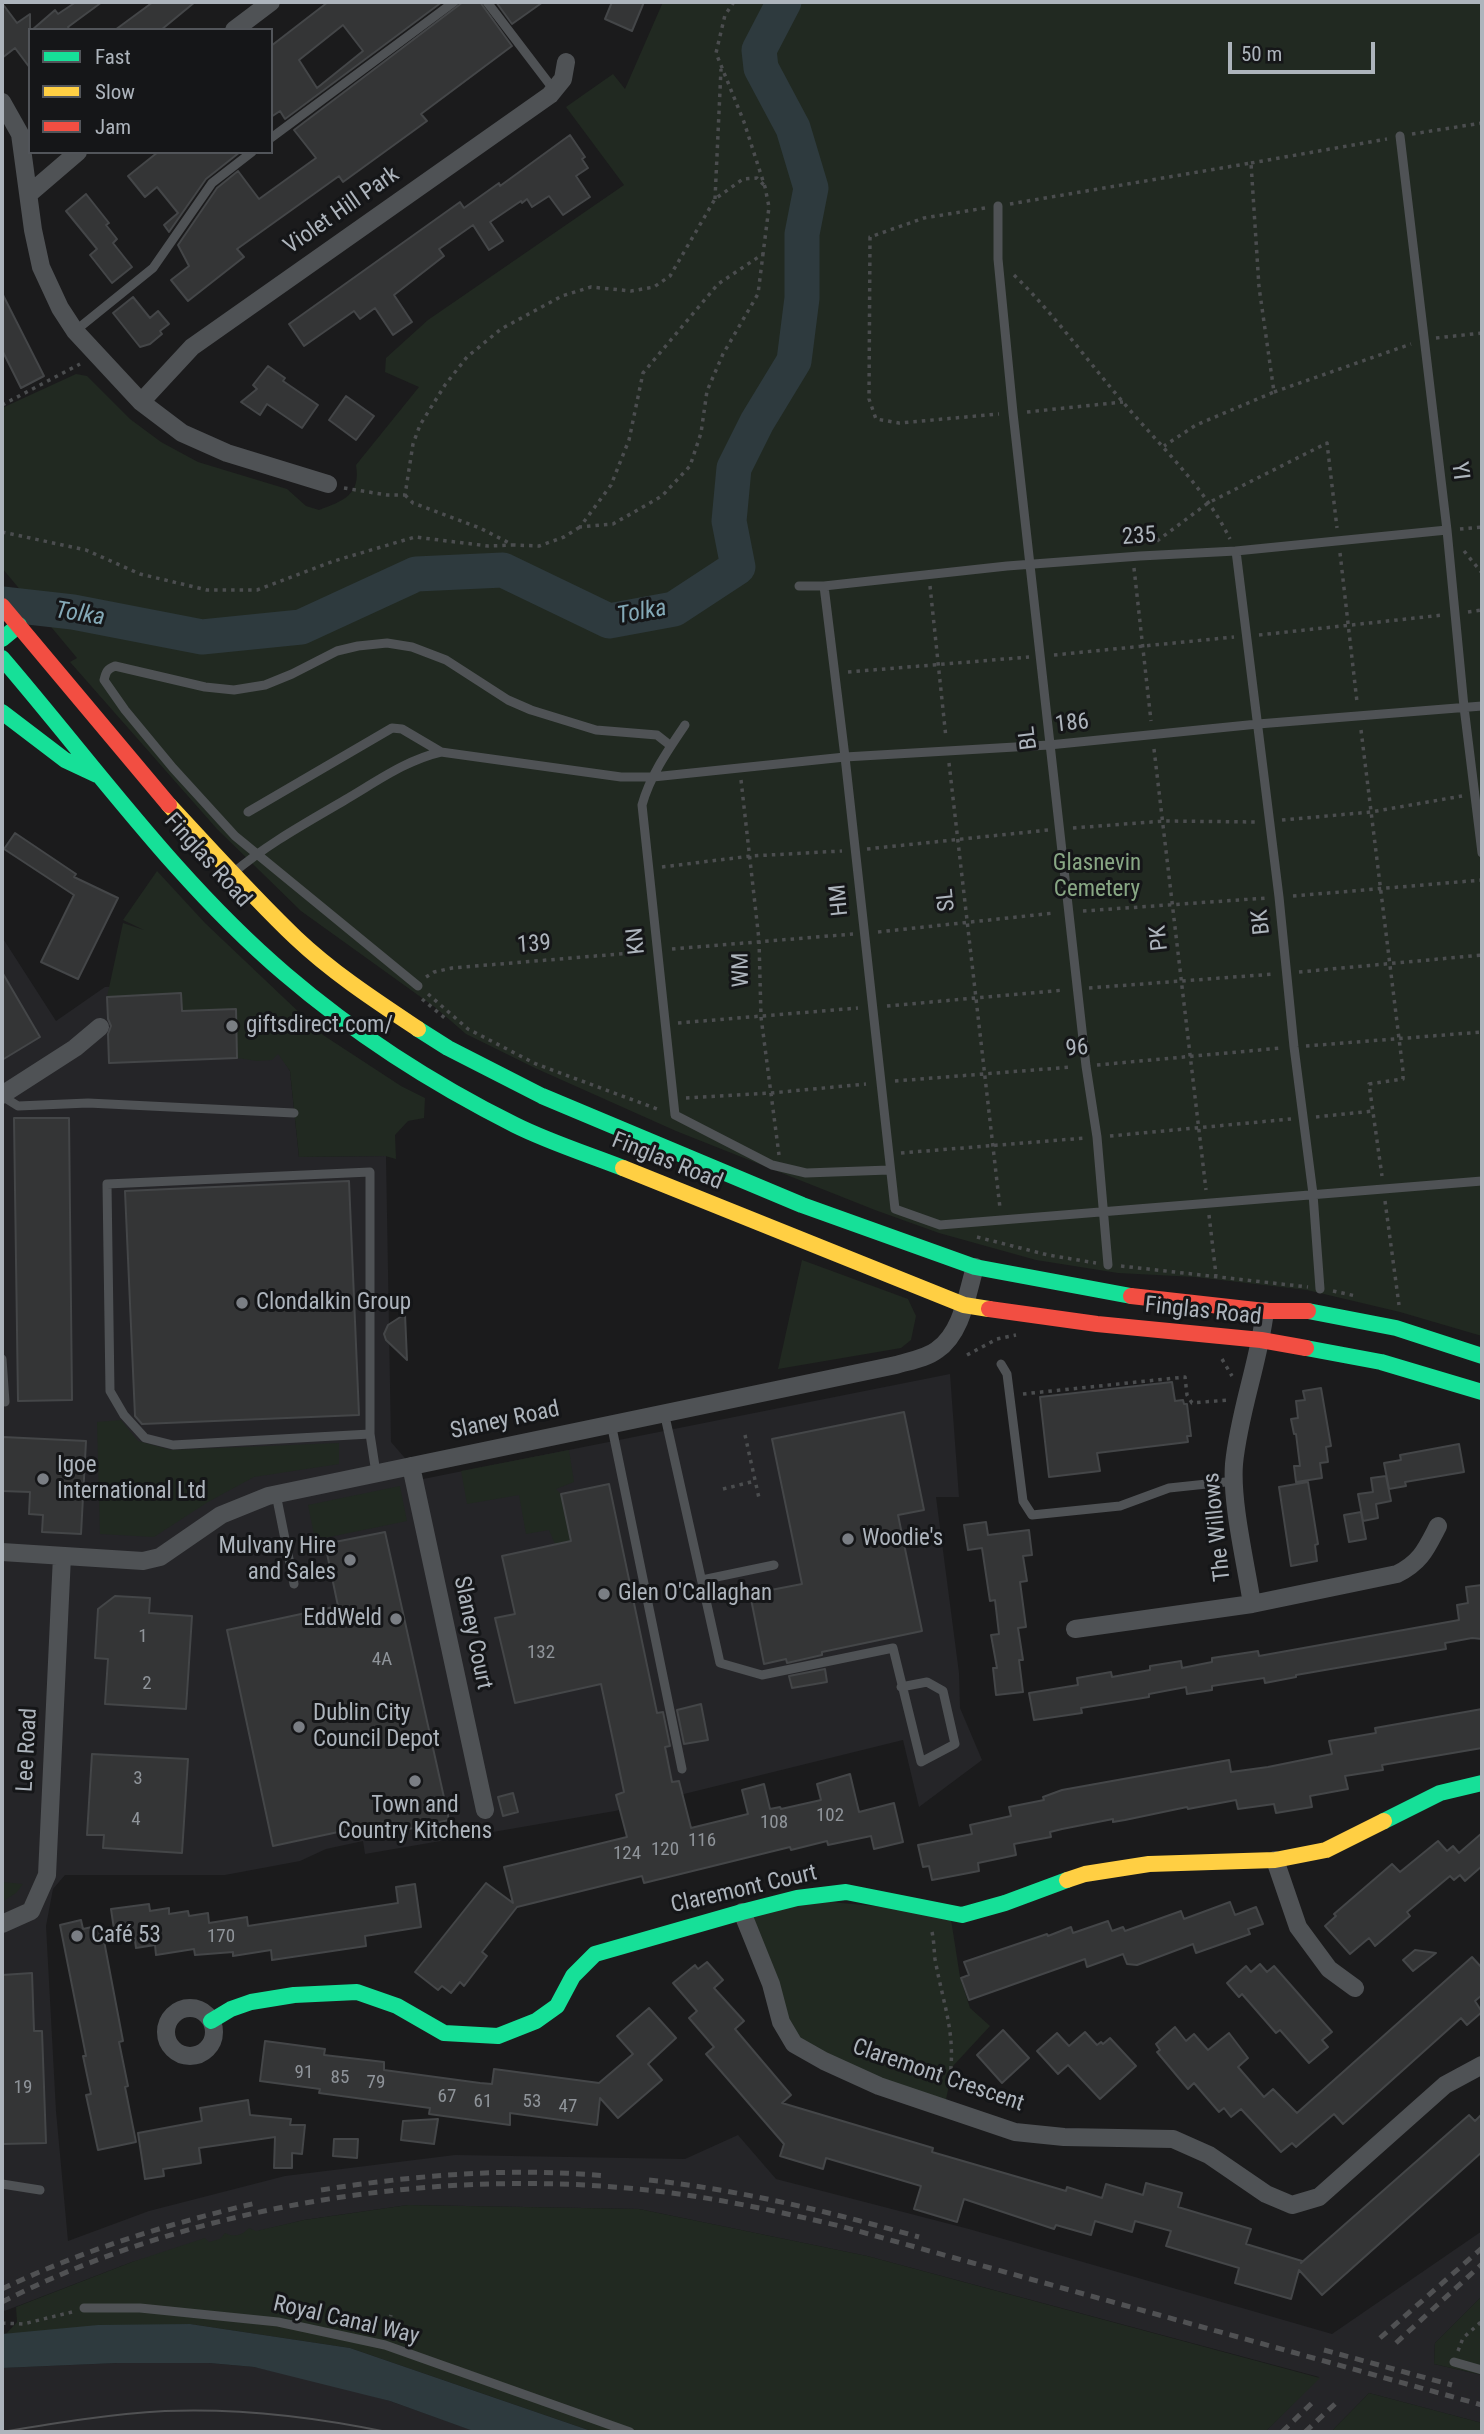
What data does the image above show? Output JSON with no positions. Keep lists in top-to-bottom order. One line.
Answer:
{"streets":{"main road":["Finglas Road","Claremont Court"],"street":["Violet Hill Park","Slaney Road","The Willows","Slaney Court","Lee Road","Claremont Crescent"],"lane":["YI","235","186","BL","HM","BK","KN","Royal Canal Way"],"path":["SL","PK","139","WM","96"]},"crossings":[["YI","235"],["YI","186"],["235","BL"],["235","HM"],["235","SL"],["235","BK"],["235","PK"],["186","BL"],["186","HM"],["186","SL"],["186","BK"],["186","PK"],["186","KN"],["186","WM"],["BL","96"],["Finglas Road","Slaney Road"],["Finglas Road","The Willows"],["HM","SL"],["HM","96"],["SL","96"],["BK","96"],["PK","96"],["KN","139"],["KN","96"],["WM","96"],["Slaney Road","Slaney Court"],["Slaney Road","Lee Road"],["Claremont Court","Claremont Crescent"]],"water":["Tolka"],"parks":["Glasnevin Cemetery"],"places":["giftsdirect.com/","Clondalkin Group","Igoe International Ltd","Woodie's","Mulvany Hire and Sales","Glen O'Callaghan","EddWeld","Dublin City Council Depot","Town and Country Kitchens","Café 53"],"house_numbers":["1","132","4A","2","3","102","4","108","116","120","124","170","91","85","79","19","67","61","53","47"],"legend":["Fast","Slow","Jam"],"scale_bar":"50 m"}
